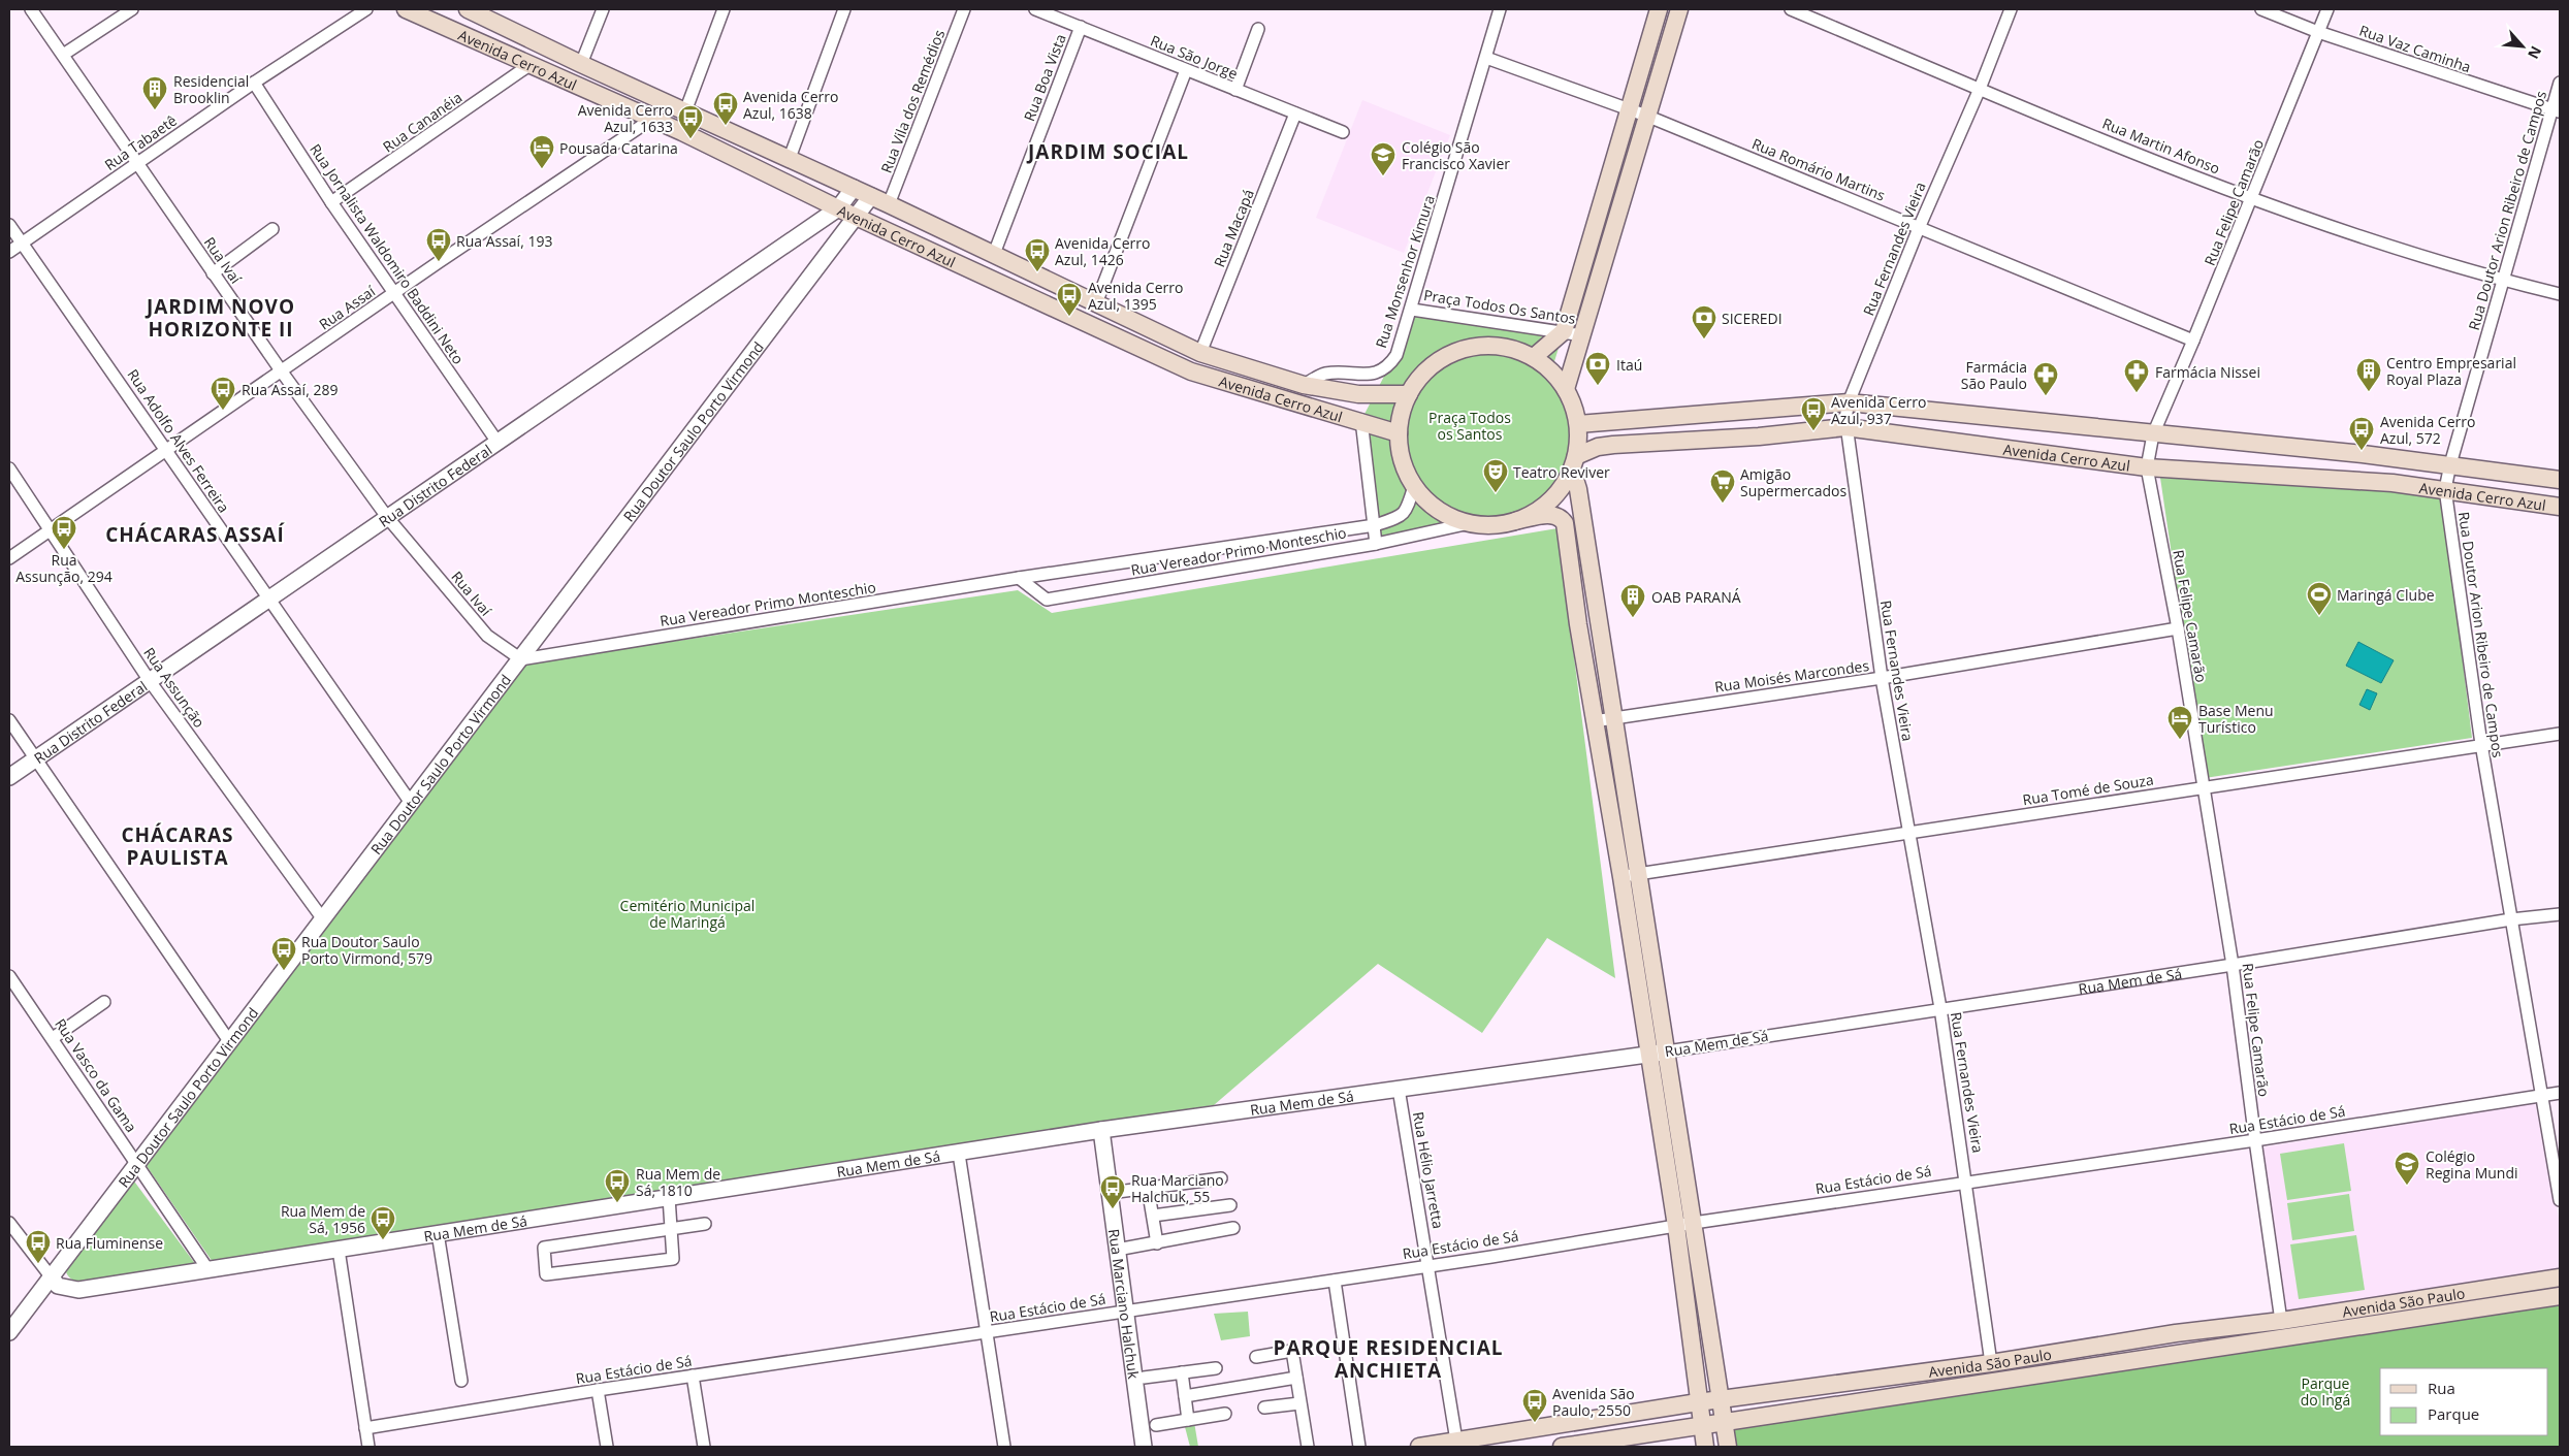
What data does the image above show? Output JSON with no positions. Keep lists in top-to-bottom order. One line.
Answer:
{"streets":{"main road":["Avenida Cerro Azul","Avenida São Paulo"],"street":["Rua Vaz Caminha","Rua São Jorge","Rua Boa Vista","Rua Vila dos Remédios","Rua Cananéia","Rua Tabaetê","Rua Martin Afonso","Rua Romário Martins","Rua Felipe Camarão","Rua Doutor Arion Ribeiro de Campos","Rua Macapá","Rua Fernandes Vieira","Rua Jornalista Waldomiro Baddini Neto","Rua Ivaí","Rua Monsenhor Kimura","Praça Todos Os Santos","Rua Assaí","Rua Doutor Saulo Porto Virmond","Rua Adolfo Alves Ferreira","Rua Distrito Federal","Rua Vereador Primo Monteschio","Rua Moisés Marcondes","Rua Assunção","Rua Tomé de Souza","Rua Mem de Sá","Rua Vasco da Gama","Rua Estácio de Sá","Rua Hélio Jarretta","Rua Marciano Halchuk"]},"crossings":[["Rua Vaz Caminha","Rua Felipe Camarão"],["Rua Vaz Caminha","Rua Doutor Arion Ribeiro de Campos"],["Rua São Jorge","Rua Boa Vista"],["Rua São Jorge","Rua Macapá"],["Avenida Cerro Azul","Rua Boa Vista"],["Avenida Cerro Azul","Rua Vila dos Remédios"],["Avenida Cerro Azul","Rua Cananéia"],["Avenida Cerro Azul","Rua Felipe Camarão"],["Avenida Cerro Azul","Rua Doutor Arion Ribeiro de Campos"],["Avenida Cerro Azul","Rua Macapá"],["Avenida Cerro Azul","Rua Fernandes Vieira"],["Avenida Cerro Azul","Rua Monsenhor Kimura"],["Avenida Cerro Azul","Rua Assaí"],["Avenida Cerro Azul","Rua Doutor Saulo Porto Virmond"],["Avenida Cerro Azul","Rua Distrito Federal"],["Avenida Cerro Azul","Rua Vereador Primo Monteschio"],["Rua Cananéia","Rua Jornalista Waldomiro Baddini Neto"],["Rua Tabaetê","Rua Jornalista Waldomiro Baddini Neto"],["Rua Tabaetê","Rua Ivaí"],["Rua Tabaetê","Rua Adolfo Alves Ferreira"],["Rua Martin Afonso","Rua Felipe Camarão"],["Rua Martin Afonso","Rua Doutor Arion Ribeiro de Campos"],["Rua Martin Afonso","Rua Fernandes Vieira"],["Rua Romário Martins","Rua Felipe Camarão"],["Rua Romário Martins","Rua Fernandes Vieira"],["Rua Romário Martins","Rua Monsenhor Kimura"],["Rua Felipe Camarão","Rua Moisés Marcondes"],["Rua Felipe Camarão","Rua Tomé de Souza"],["Rua Felipe Camarão","Rua Mem de Sá"],["Rua Felipe Camarão","Rua Estácio de Sá"],["Rua Felipe Camarão","Avenida São Paulo"],["Rua Doutor Arion Ribeiro de Campos","Rua Tomé de Souza"],["Rua Doutor Arion Ribeiro de Campos","Rua Mem de Sá"],["Rua Doutor Arion Ribeiro de Campos","Rua Estácio de Sá"],["Rua Fernandes Vieira","Rua Moisés Marcondes"],["Rua Fernandes Vieira","Rua Tomé de Souza"],["Rua Fernandes Vieira","Rua Mem de Sá"],["Rua Fernandes Vieira","Rua Estácio de Sá"],["Rua Fernandes Vieira","Avenida São Paulo"],["Rua Jornalista Waldomiro Baddini Neto","Rua Assaí"],["Rua Jornalista Waldomiro Baddini Neto","Rua Distrito Federal"],["Rua Ivaí","Rua Assaí"],["Rua Ivaí","Rua Doutor Saulo Porto Virmond"],["Rua Ivaí","Rua Distrito Federal"],["Rua Ivaí","Rua Vereador Primo Monteschio"],["Rua Monsenhor Kimura","Praça Todos Os Santos"],["Rua Assaí","Rua Adolfo Alves Ferreira"],["Rua Assaí","Rua Assunção"],["Rua Doutor Saulo Porto Virmond","Rua Adolfo Alves Ferreira"],["Rua Doutor Saulo Porto Virmond","Rua Vereador Primo Monteschio"],["Rua Doutor Saulo Porto Virmond","Rua Assunção"],["Rua Doutor Saulo Porto Virmond","Rua Mem de Sá"],["Rua Doutor Saulo Porto Virmond","Rua Vasco da Gama"],["Rua Adolfo Alves Ferreira","Rua Distrito Federal"],["Rua Distrito Federal","Rua Assunção"],["Rua Mem de Sá","Rua Vasco da Gama"],["Rua Mem de Sá","Rua Hélio Jarretta"],["Rua Mem de Sá","Rua Marciano Halchuk"],["Rua Estácio de Sá","Rua Hélio Jarretta"],["Rua Estácio de Sá","Rua Marciano Halchuk"],["Rua Hélio Jarretta","Avenida São Paulo"]],"districts":["JARDIM SOCIAL","JARDIM NOVO HORIZONTE II","CHÁCARAS ASSAÍ","CHÁCARAS PAULISTA","PARQUE RESIDENCIAL ANCHIETA"],"parks":["Praça Todos os Santos","Cemitério Municipal de Maringá","Parque do Ingá"],"places":{"building":["Residencial Brooklin","Centro Empresarial Royal Plaza","OAB PARANÁ"],"bus stop":["Avenida Cerro Azul, 1638","Avenida Cerro Azul, 1633","Rua Assaí, 193","Avenida Cerro Azul, 1426","Avenida Cerro Azul, 1395","Rua Assaí, 289","Avenida Cerro Azul, 937","Avenida Cerro Azul, 572","Rua Assunção, 294","Rua Doutor Saulo Porto Virmond, 579","Rua Mem de Sá, 1810","Rua Marciano Halchuk, 55","Rua Mem de Sá, 1956","Rua Fluminense","Avenida São Paulo, 2550"],"hotel":["Pousada Catarina","Base Menu Turístico"],"school or university":["Colégio São Francisco Xavier","Colégio Regina Mundi"],"bank":["SICEREDI","Itaú"],"pharmacy":["Farmácia Nissei","Farmácia São Paulo"],"theatre":["Teatro Reviver"],"supermarket":["Amigão Supermercados"],"sports":["Maringá Clube"]},"legend":["Rua","Parque"],"north":"bottom right"}
